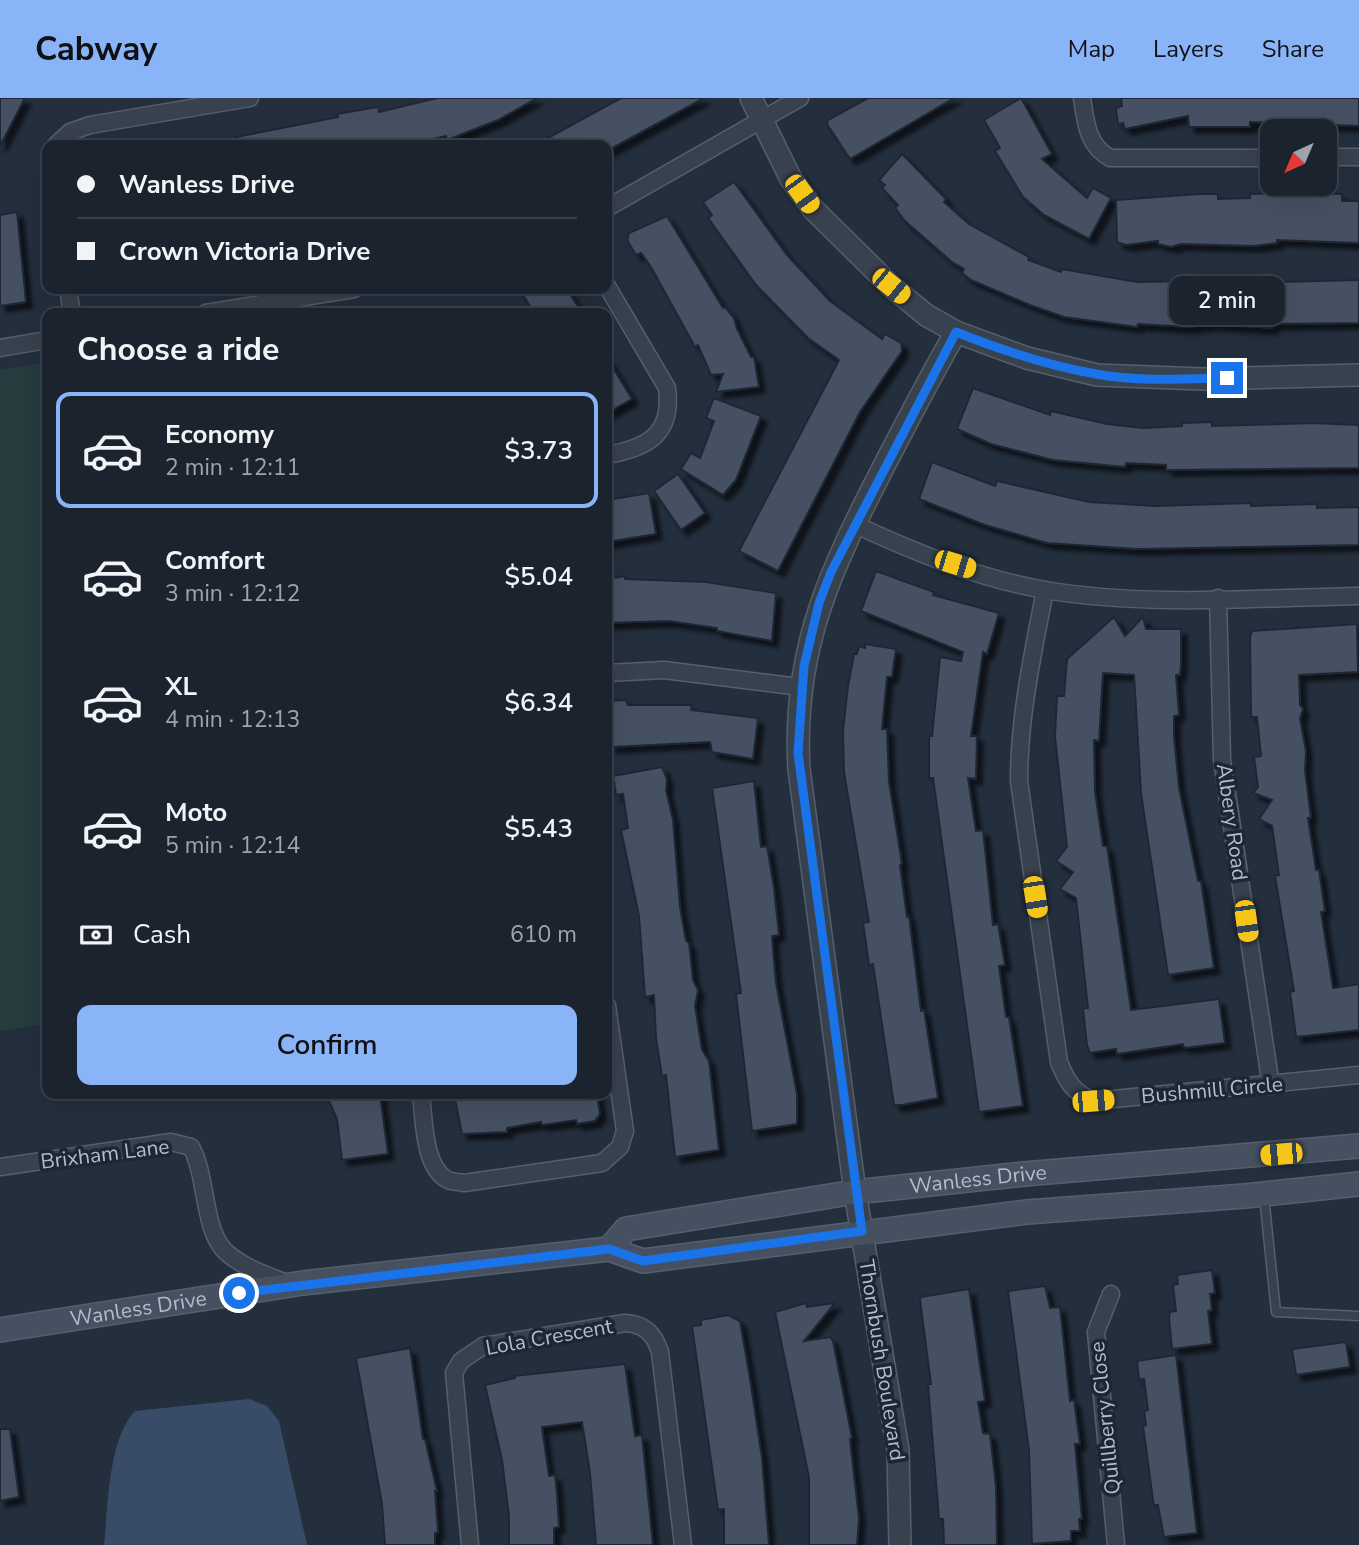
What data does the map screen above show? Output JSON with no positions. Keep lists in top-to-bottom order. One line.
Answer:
{"streets":{"main road":["Wanless Drive"],"street":["Albery Road","Bushmill Circle","Brixham Lane","Lola Crescent","Thornbush Boulevard","Quillberry Close"]},"crossings":[["Albery Road","Bushmill Circle"],["Brixham Lane","Wanless Drive"],["Wanless Drive","Thornbush Boulevard"]],"north":"bottom left","page":{"header":"Cabway","nav":["Map","Layers","Share"],"banner":["Wanless Drive","Crown Victoria Drive"],"bubble":"2 min","heading":"Choose a ride","list":[{"name":"Economy","note":"2 min · 12:11","value":"$3.73"},{"name":"Comfort","note":"3 min · 12:12","value":"$5.04"},{"name":"XL","note":"4 min · 12:13","value":"$6.34"},{"name":"Moto","note":"5 min · 12:14","value":"$5.43"}],"pay":["Cash","610 m"],"buttons":"Confirm"}}
